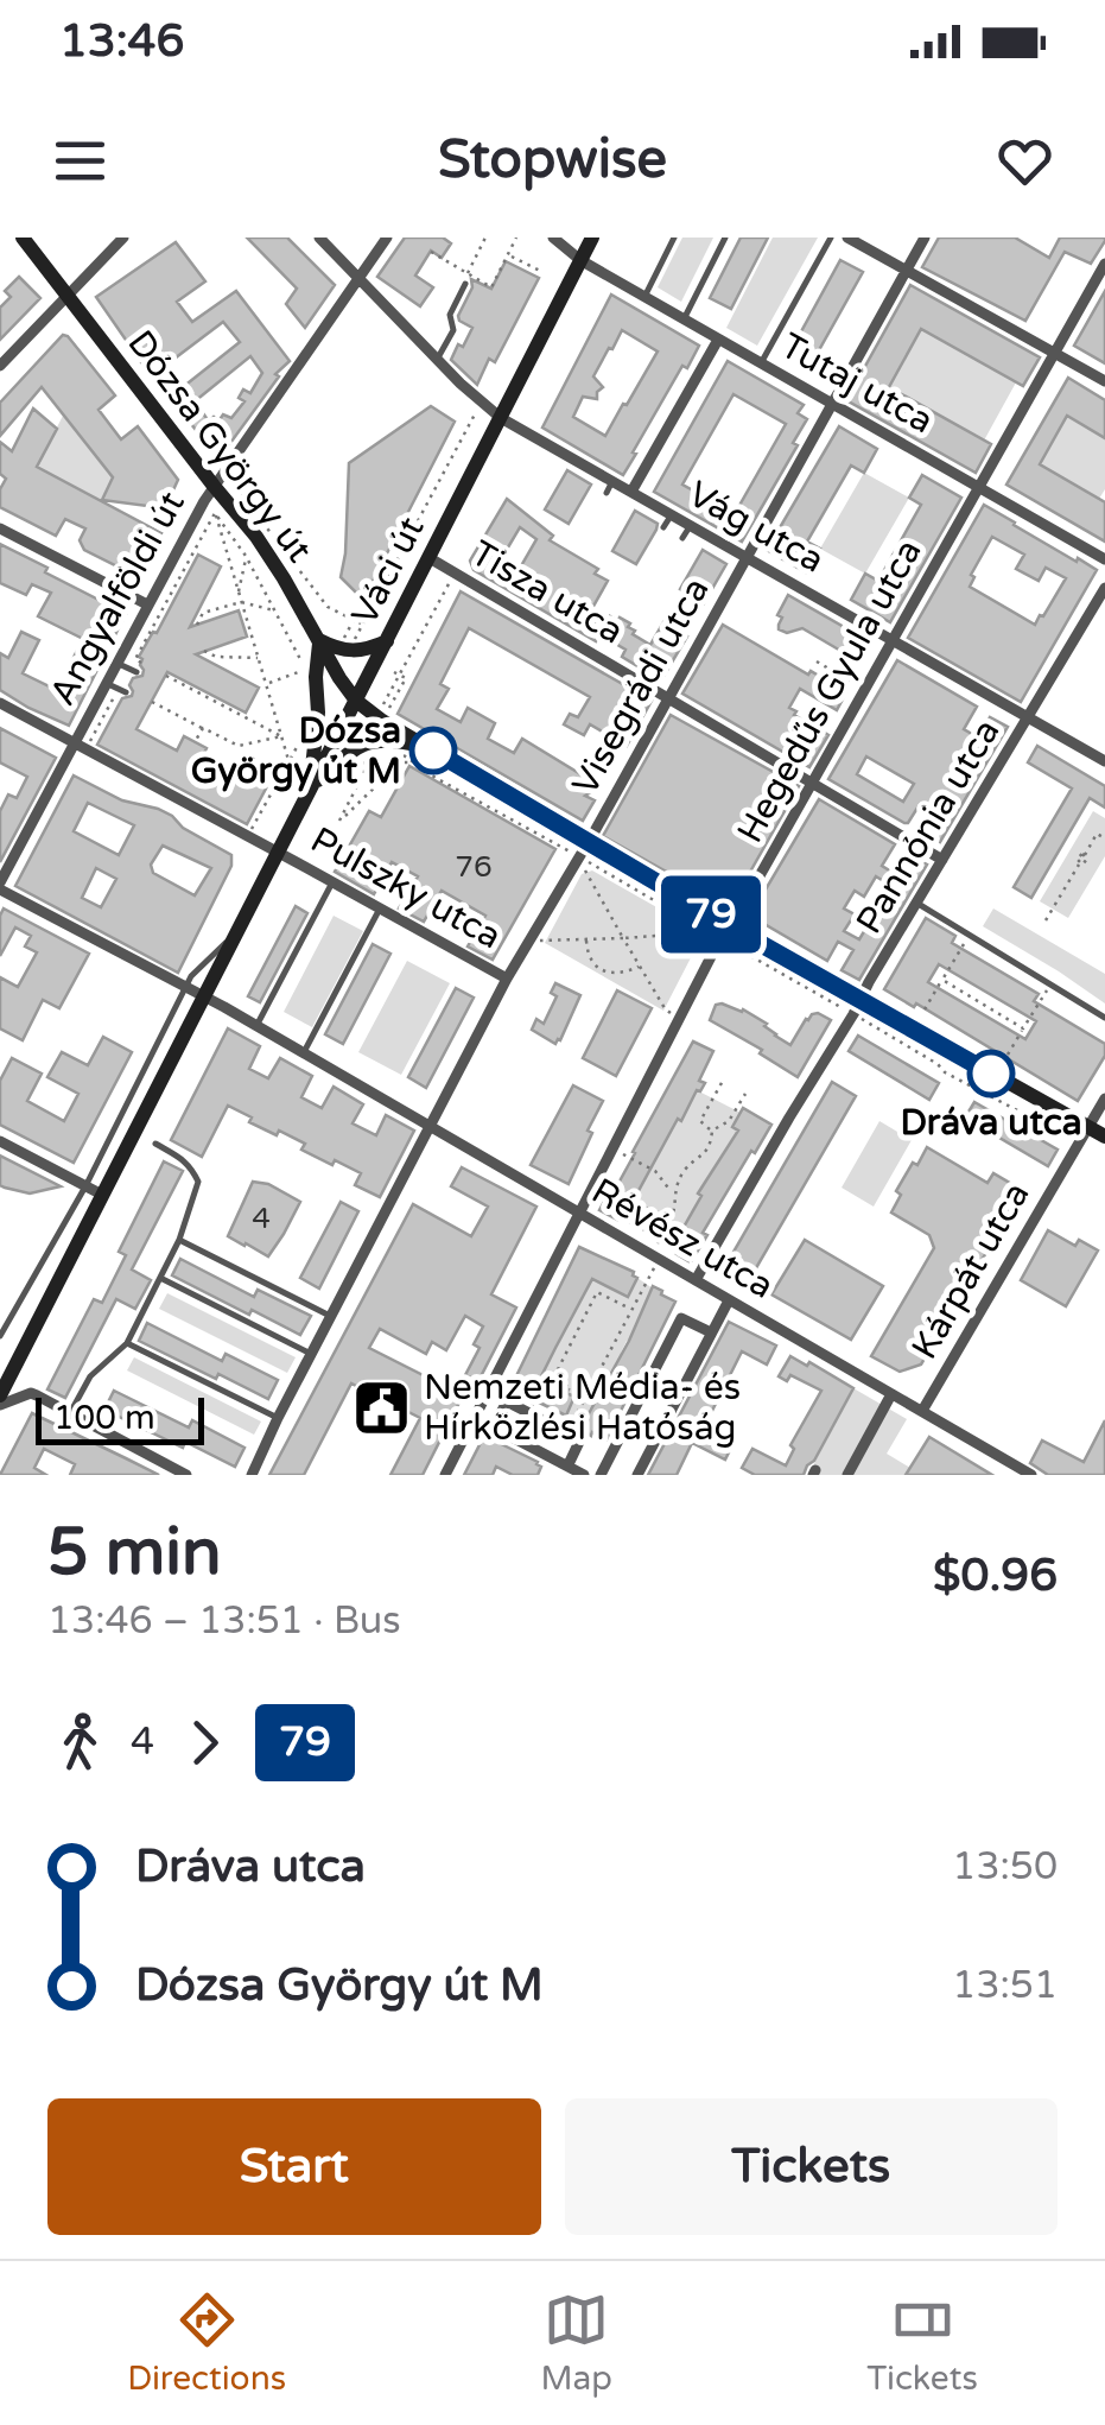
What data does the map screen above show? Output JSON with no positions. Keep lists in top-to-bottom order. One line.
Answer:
{"streets":{"main road":["Dózsa György út","Váci út"],"street":["Tutaj utca","Vág utca","Tisza utca","Angyalföldi út","Visegrádi utca","Hegedűs Gyula utca","Pannónia utca","Pulszky utca","Révész utca","Kárpát utca"]},"crossings":[["Tutaj utca","Váci út"],["Tutaj utca","Visegrádi utca"],["Tutaj utca","Hegedűs Gyula utca"],["Dózsa György út","Váci út"],["Dózsa György út","Angyalföldi út"],["Vág utca","Váci út"],["Vág utca","Angyalföldi út"],["Vág utca","Visegrádi utca"],["Vág utca","Hegedűs Gyula utca"],["Vág utca","Pannónia utca"],["Váci út","Tisza utca"],["Váci út","Pulszky utca"],["Váci út","Révész utca"],["Tisza utca","Visegrádi utca"],["Tisza utca","Hegedűs Gyula utca"],["Tisza utca","Pannónia utca"],["Angyalföldi út","Pulszky utca"],["Angyalföldi út","Révész utca"],["Visegrádi utca","Pulszky utca"],["Visegrádi utca","Révész utca"],["Hegedűs Gyula utca","Révész utca"],["Pannónia utca","Révész utca"],["Révész utca","Kárpát utca"]],"places":{"other":["Dózsa György út M","Dráva utca"],"public building":["Nemzeti Média- és Hírközlési Hatóság"]},"lines":["bus line 79"],"house_numbers":["76","4"],"scale_bar":"100 m","page":{"status":"13:46","header":"Stopwise","on_map":"79","scale":"100 m","heading":["5 min","13:46 – 13:51 · Bus","$0.96"],"legs":["4","79"],"list":[{"name":"Dráva utca","value":"13:50"},{"name":"Dózsa György út M","value":"13:51"}],"buttons":["Start","Tickets"],"tabs":["Directions","Map","Tickets"]}}
